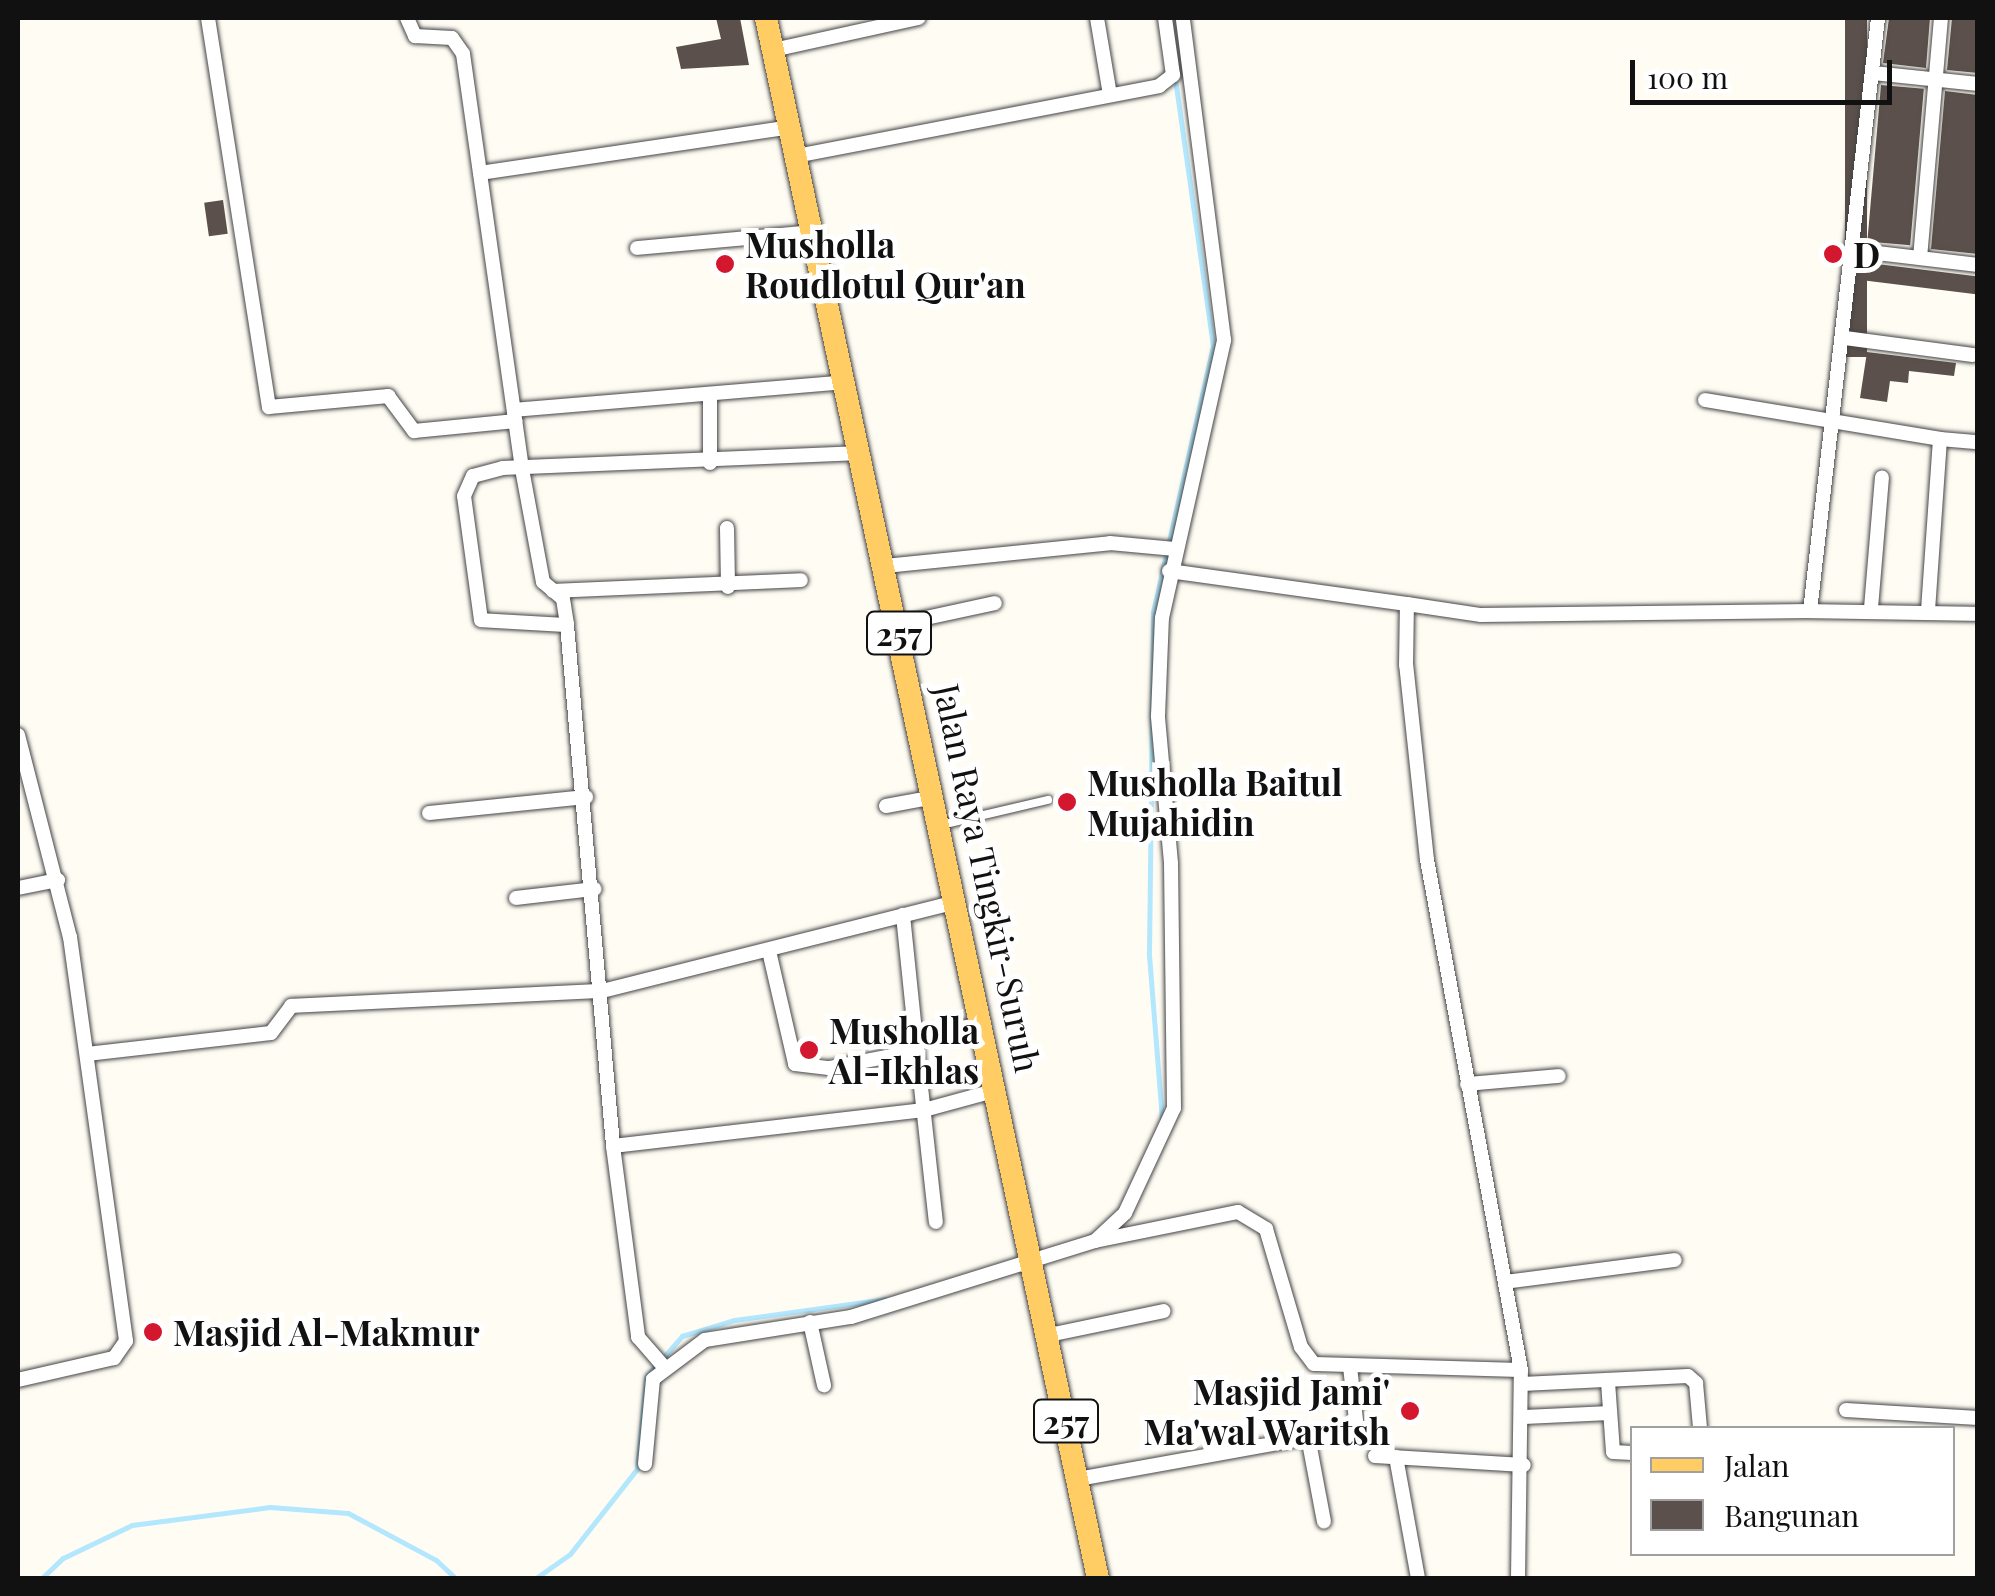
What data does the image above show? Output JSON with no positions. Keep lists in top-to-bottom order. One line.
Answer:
{"streets":{"main road":["257","Jalan Raya Tingkir-Suruh"]},"places":["D","Musholla Roudlotul Qur'an","Musholla Baitul Mujahidin","Musholla Al-Ikhlas","Masjid Al-Makmur","Masjid Jami' Ma'wal Waritsh"],"legend":["Jalan","Bangunan"],"scale_bar":"100 m"}
